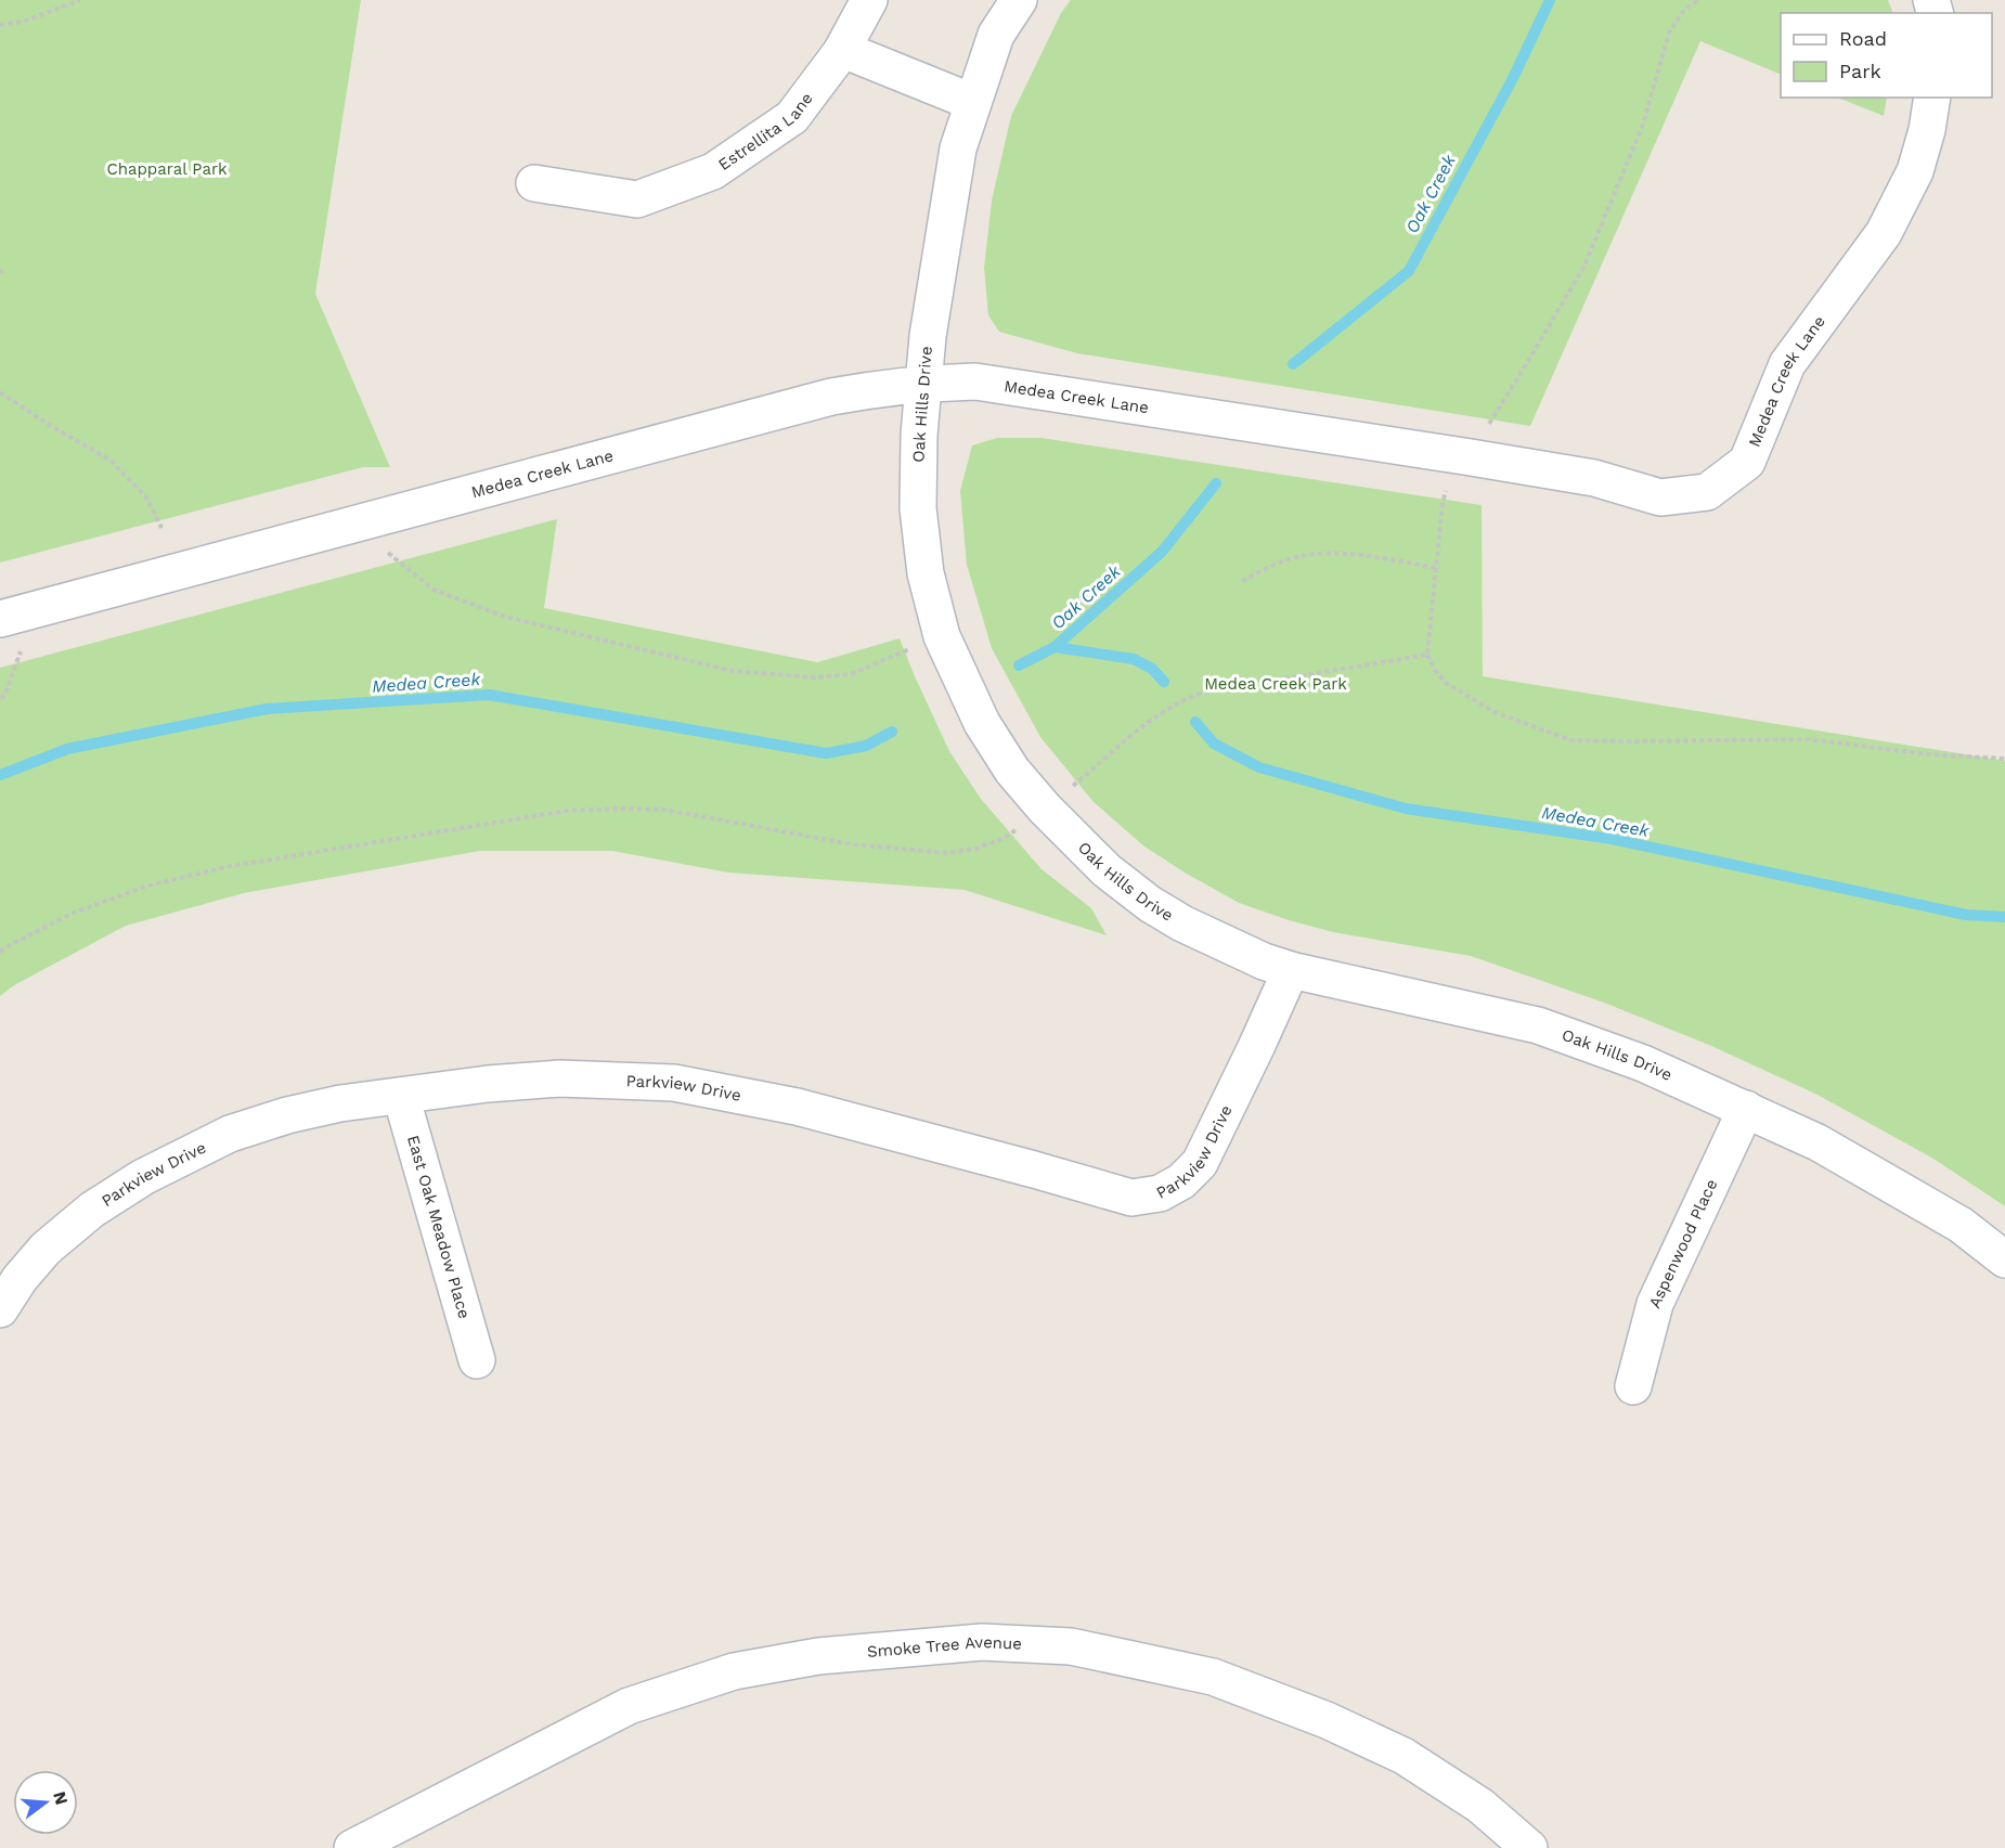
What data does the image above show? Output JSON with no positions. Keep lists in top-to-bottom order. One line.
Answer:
{"streets":{"street":["Estrellita Lane","Medea Creek Lane","Oak Hills Drive","Parkview Drive","East Oak Meadow Place","Aspenwood Place","Smoke Tree Avenue"]},"crossings":[["Medea Creek Lane","Oak Hills Drive"],["Oak Hills Drive","Parkview Drive"],["Oak Hills Drive","Aspenwood Place"],["Parkview Drive","East Oak Meadow Place"]],"water":["Oak Creek","Medea Creek"],"parks":["Chapparal Park","Medea Creek Park"],"legend":["Road","Park"],"north":"right"}
